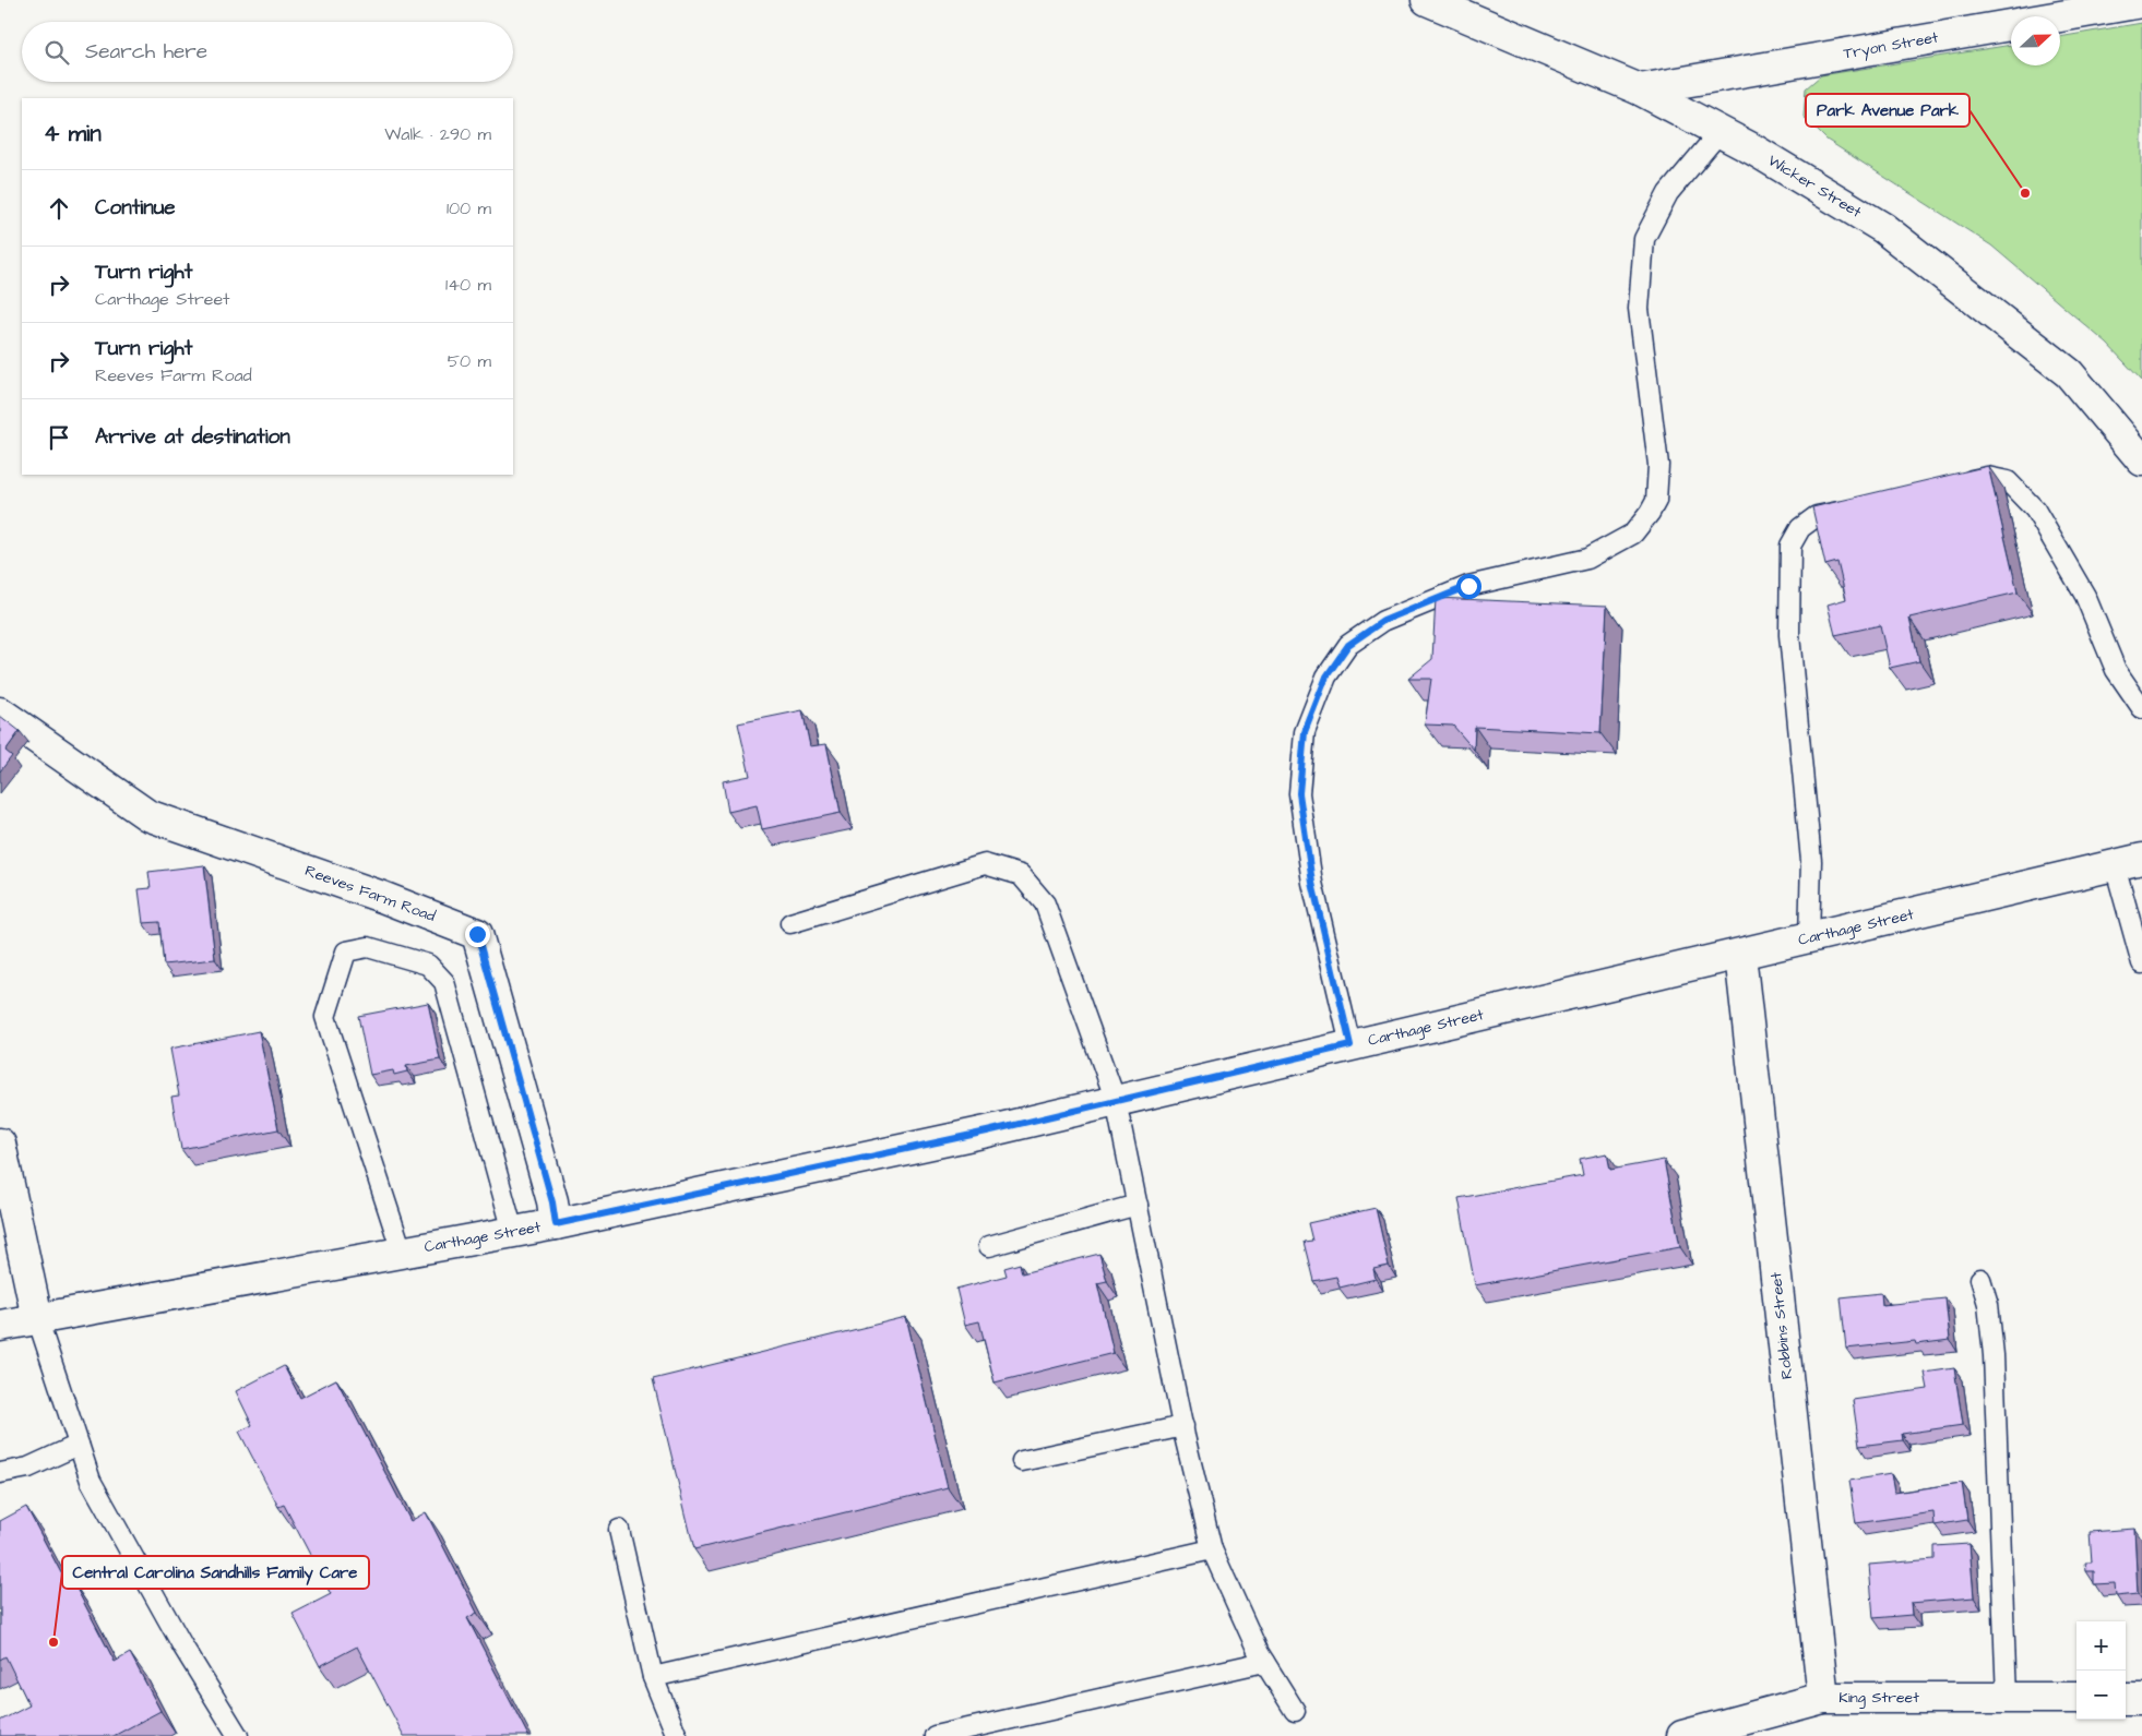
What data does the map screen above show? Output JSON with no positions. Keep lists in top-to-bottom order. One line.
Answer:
{"streets":{"main road":["Tryon Street","Wicker Street","Reeves Farm Road","Carthage Street","Robbins Street","King Street"]},"crossings":[["Tryon Street","Wicker Street"],["Reeves Farm Road","Carthage Street"],["Carthage Street","Robbins Street"],["Robbins Street","King Street"]],"places":["Park Avenue Park","Central Carolina Sandhills Family Care"],"north":"right","page":{"search":"Search here","heading":["4 min","Walk · 290 m"],"list":[["Continue","100 m"],["Turn right","Carthage Street","140 m"],["Turn right","Reeves Farm Road","50 m"],"Arrive at destination"],"map_buttons":["+","−"]}}
